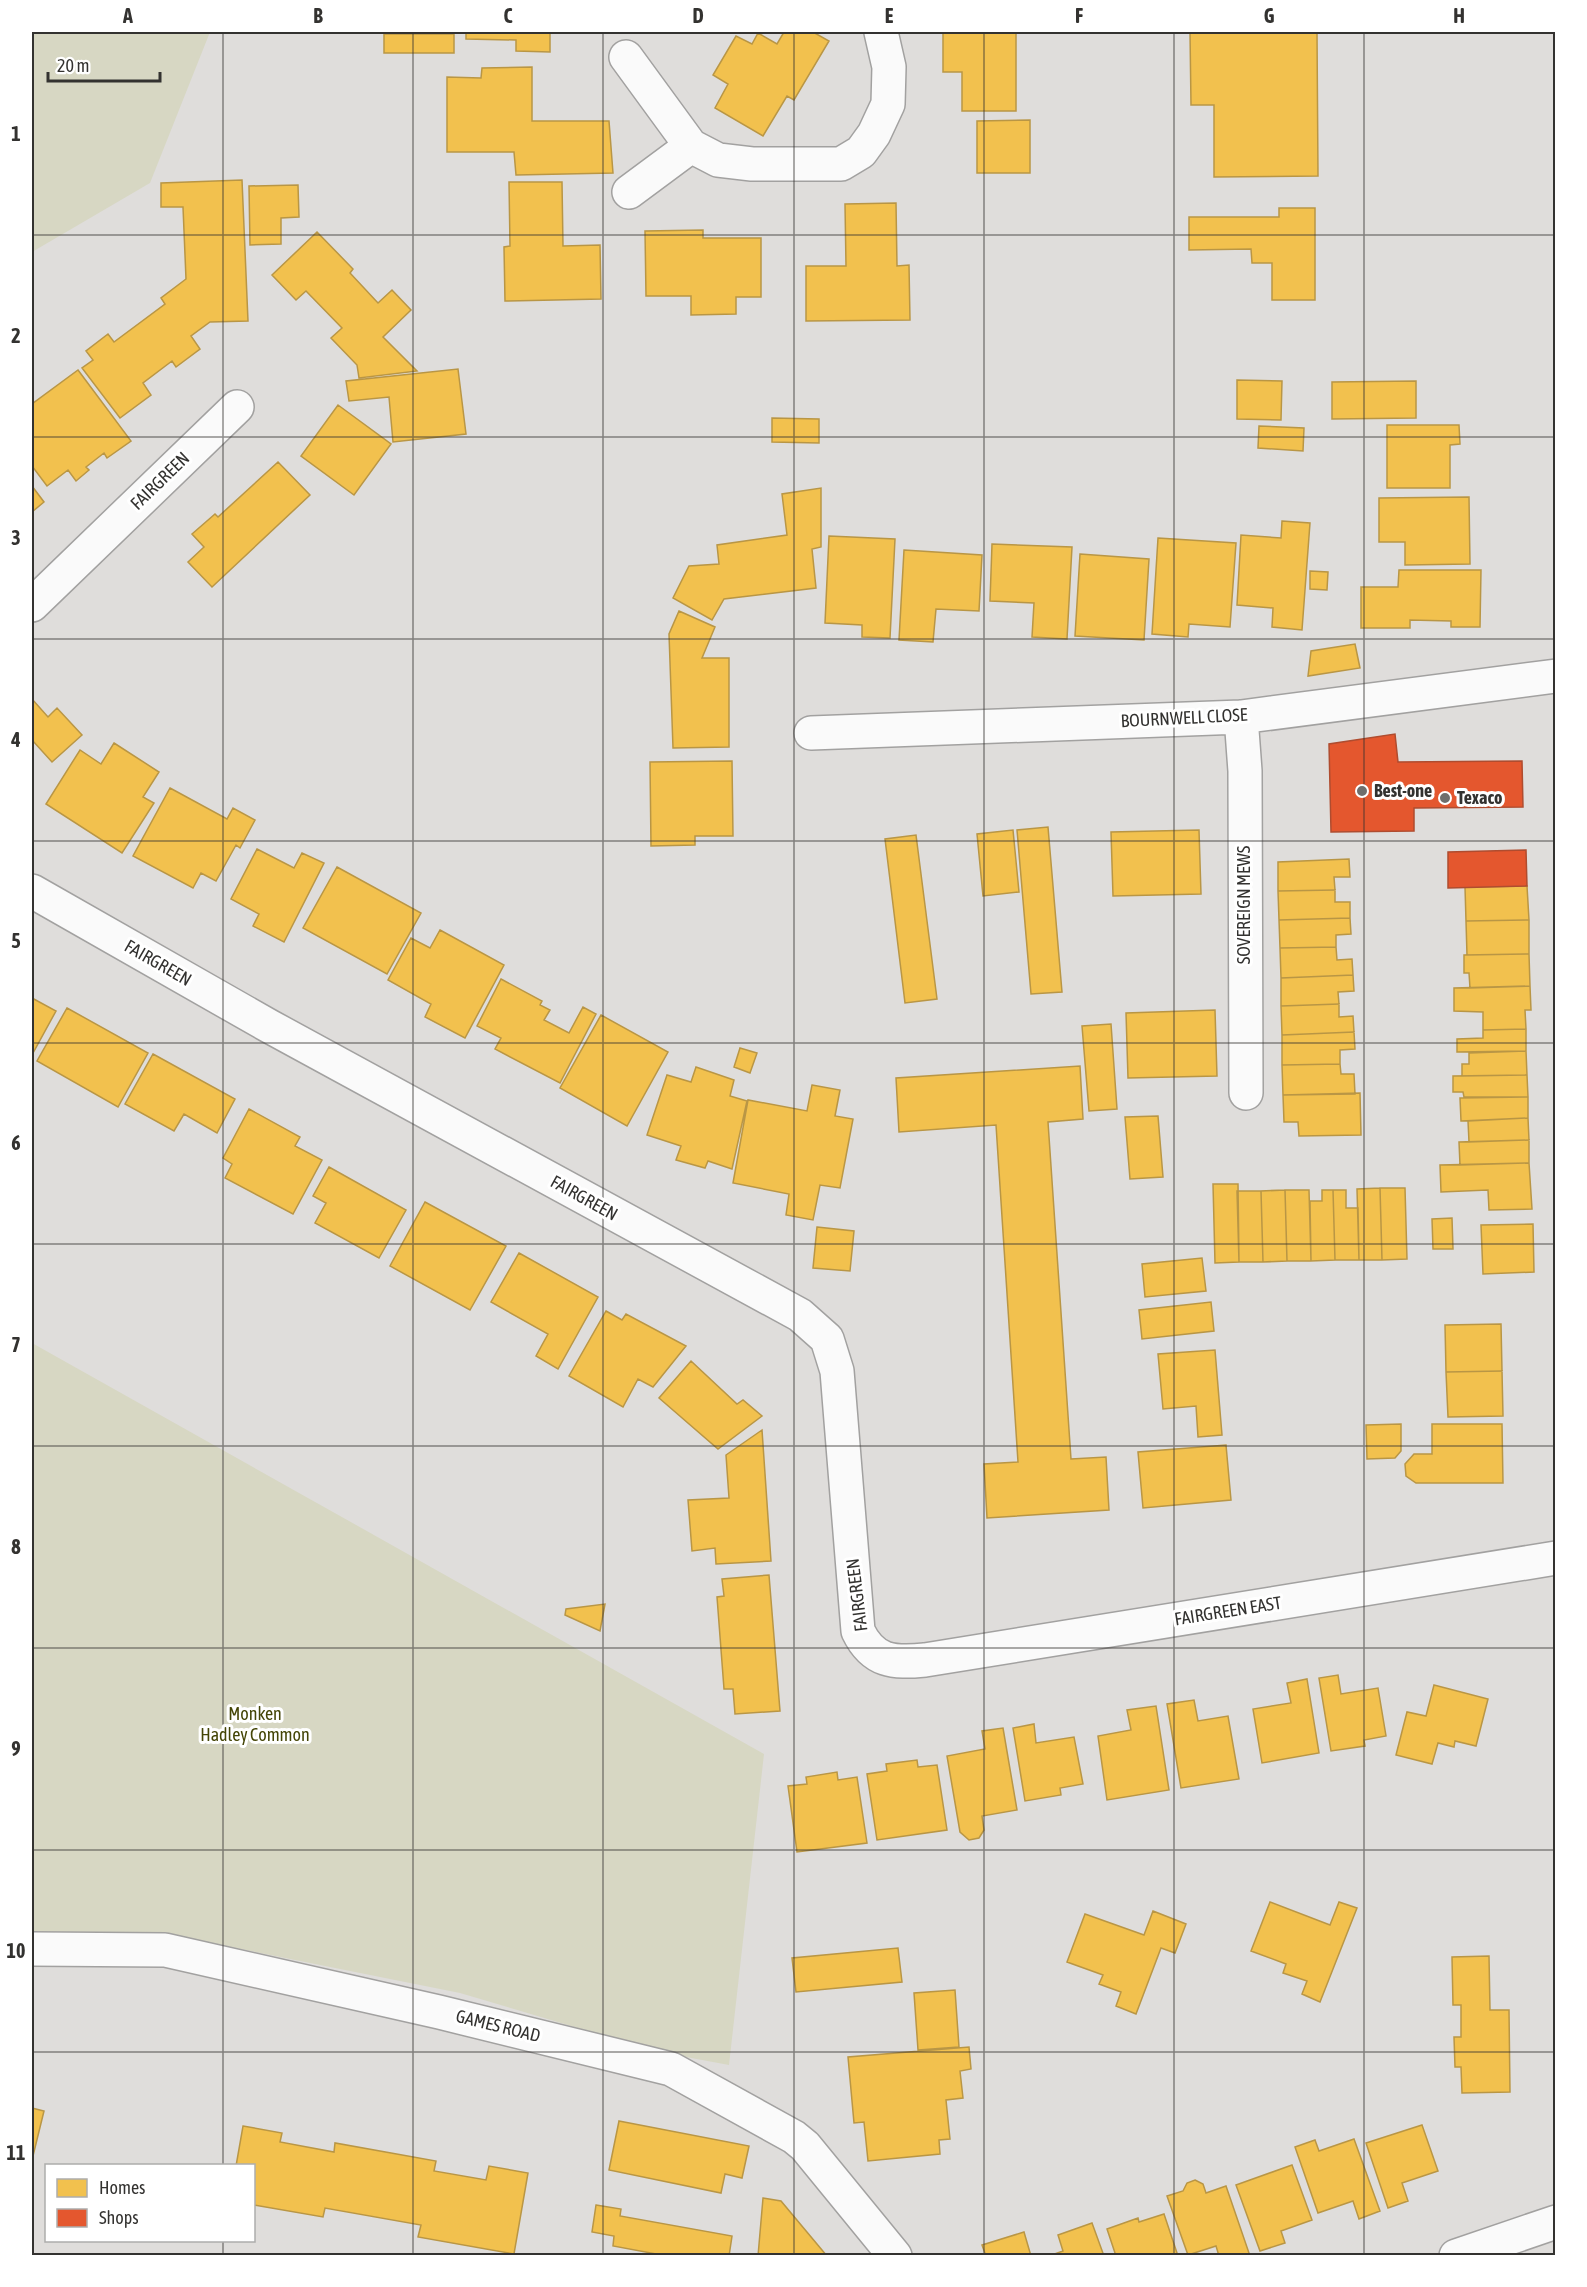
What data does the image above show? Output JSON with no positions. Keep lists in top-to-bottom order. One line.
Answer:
{"streets":{"street":["FAIRGREEN","BOURNWELL CLOSE","SOVEREIGN MEWS","FAIRGREEN EAST","GAMES ROAD"]},"crossings":[["FAIRGREEN","FAIRGREEN EAST"],["BOURNWELL CLOSE","SOVEREIGN MEWS"]],"parks":["Monken Hadley Common"],"places":["Best-one","Texaco"],"legend":["Homes","Shops"],"scale_bar":"20 m","grid":{"columns":["A","B","C","D","E","F","G","H"],"rows":["1","2","3","4","5","6","7","8","9","10","11"]}}
